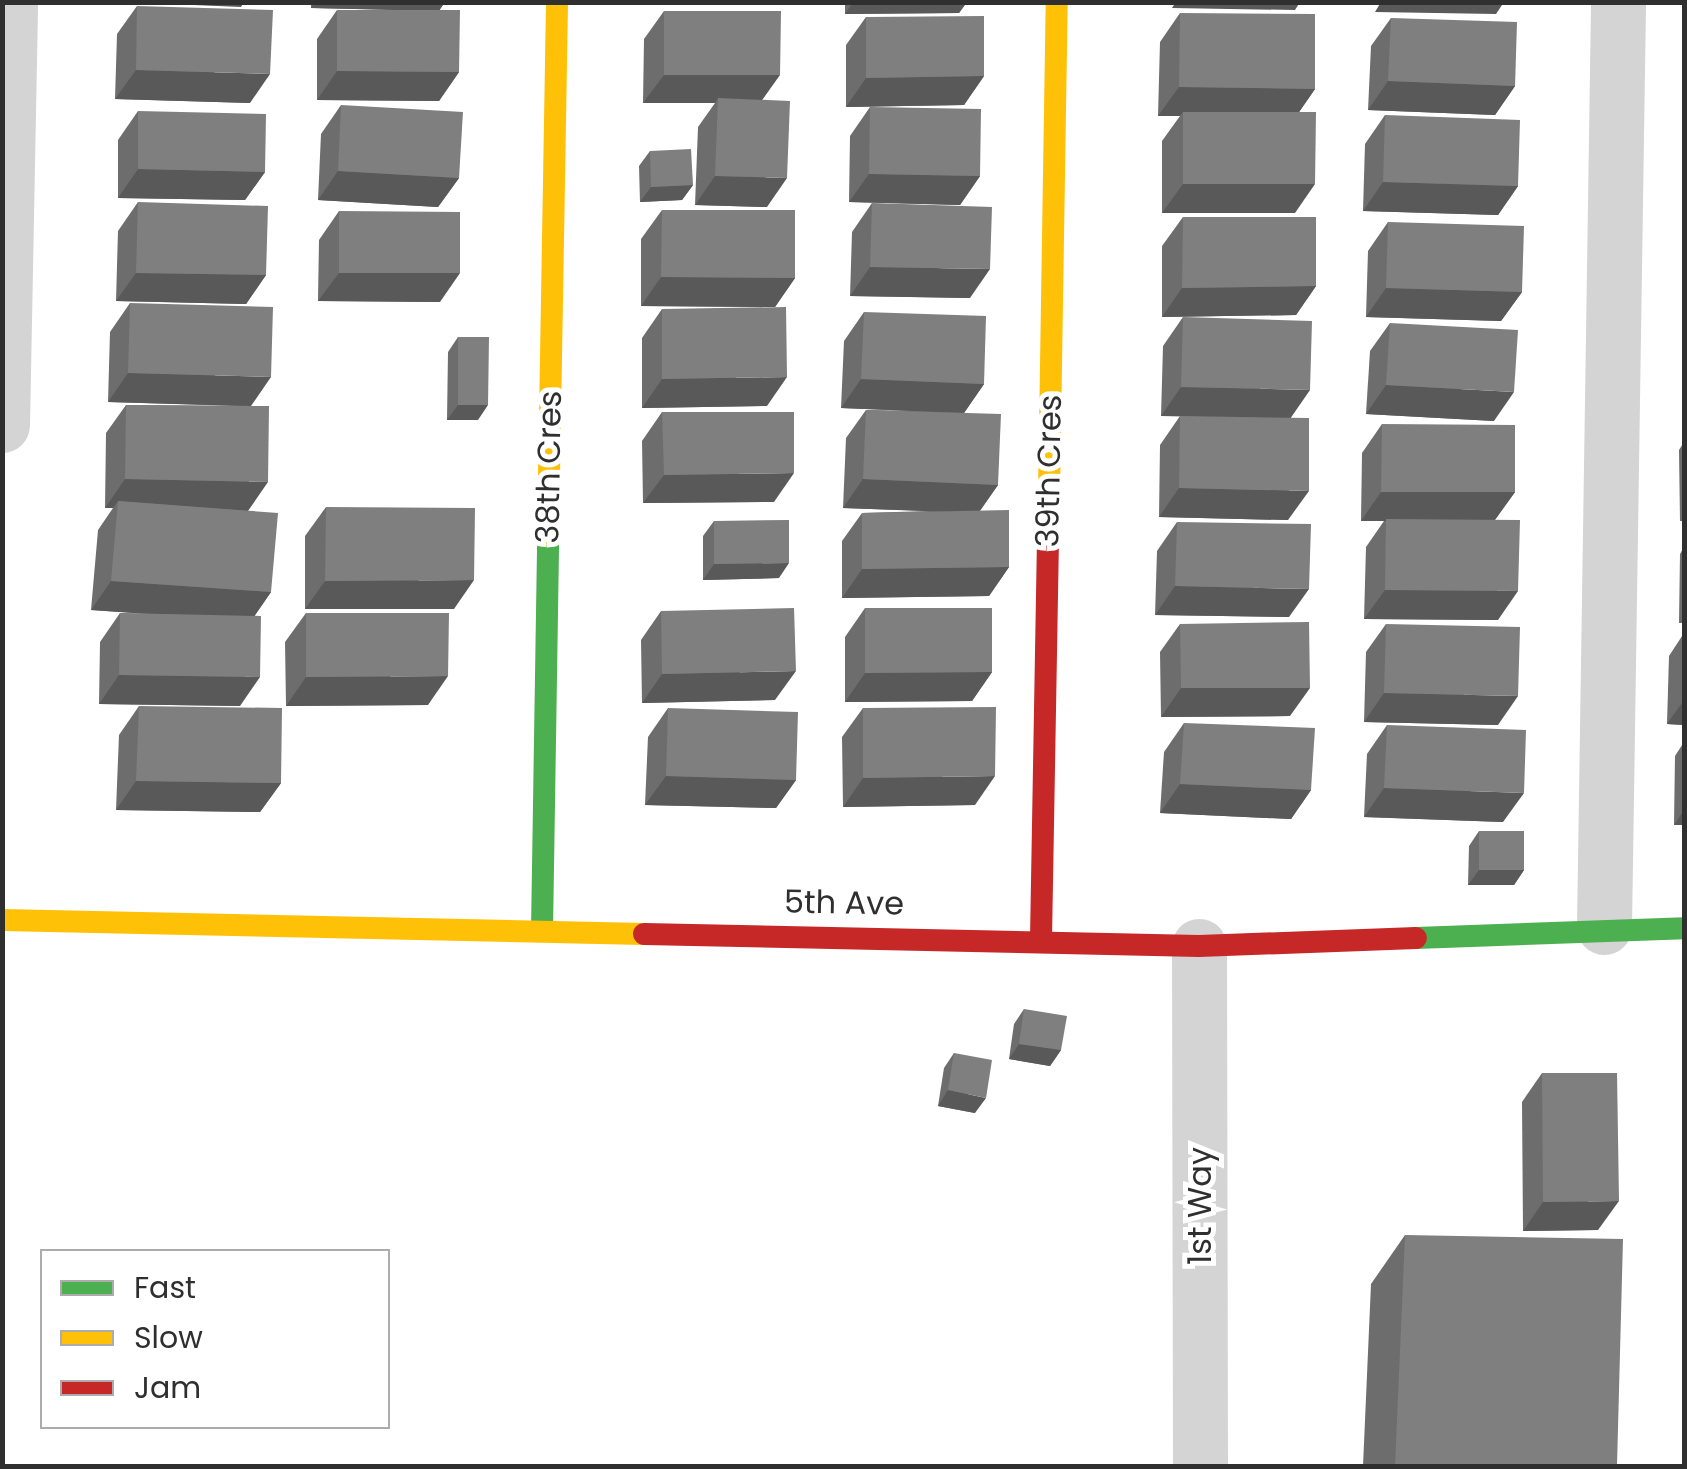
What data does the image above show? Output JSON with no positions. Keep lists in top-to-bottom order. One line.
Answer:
{"streets":{"street":["38th Cres","39th Cres","5th Ave","1st Way"]},"crossings":[["38th Cres","5th Ave"],["39th Cres","5th Ave"],["5th Ave","1st Way"]],"legend":["Fast","Slow","Jam"]}
